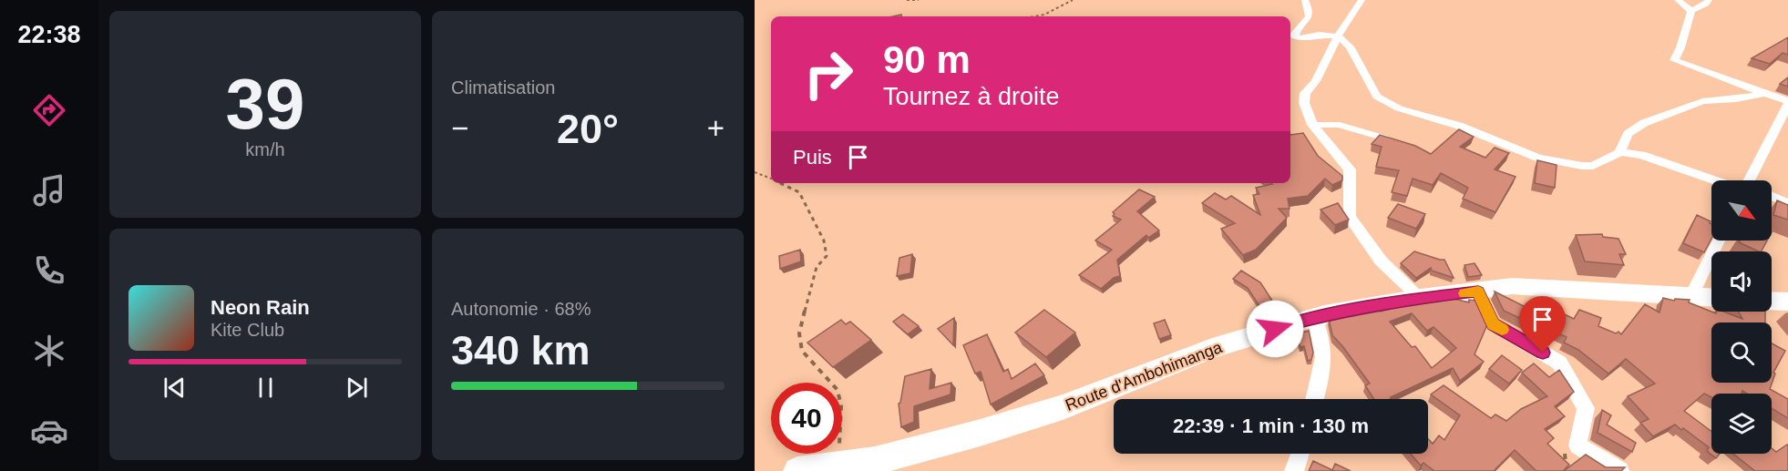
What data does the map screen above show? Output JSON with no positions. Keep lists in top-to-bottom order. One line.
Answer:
{"streets":{"street":["Route d'Ambohimanga"]},"north":"bottom right","page":{"tabs":"22:38","tile":[["39","km/h"],"Climatisation",["Autonomie · 68%","340 km"]],"turn":["90 m","Tournez à droite"],"heat":["−","20°","+"],"then":"Puis","song":["Neon Rain","Kite Club"],"limit":"40","trip":"22:39 · 1 min · 130 m"}}
